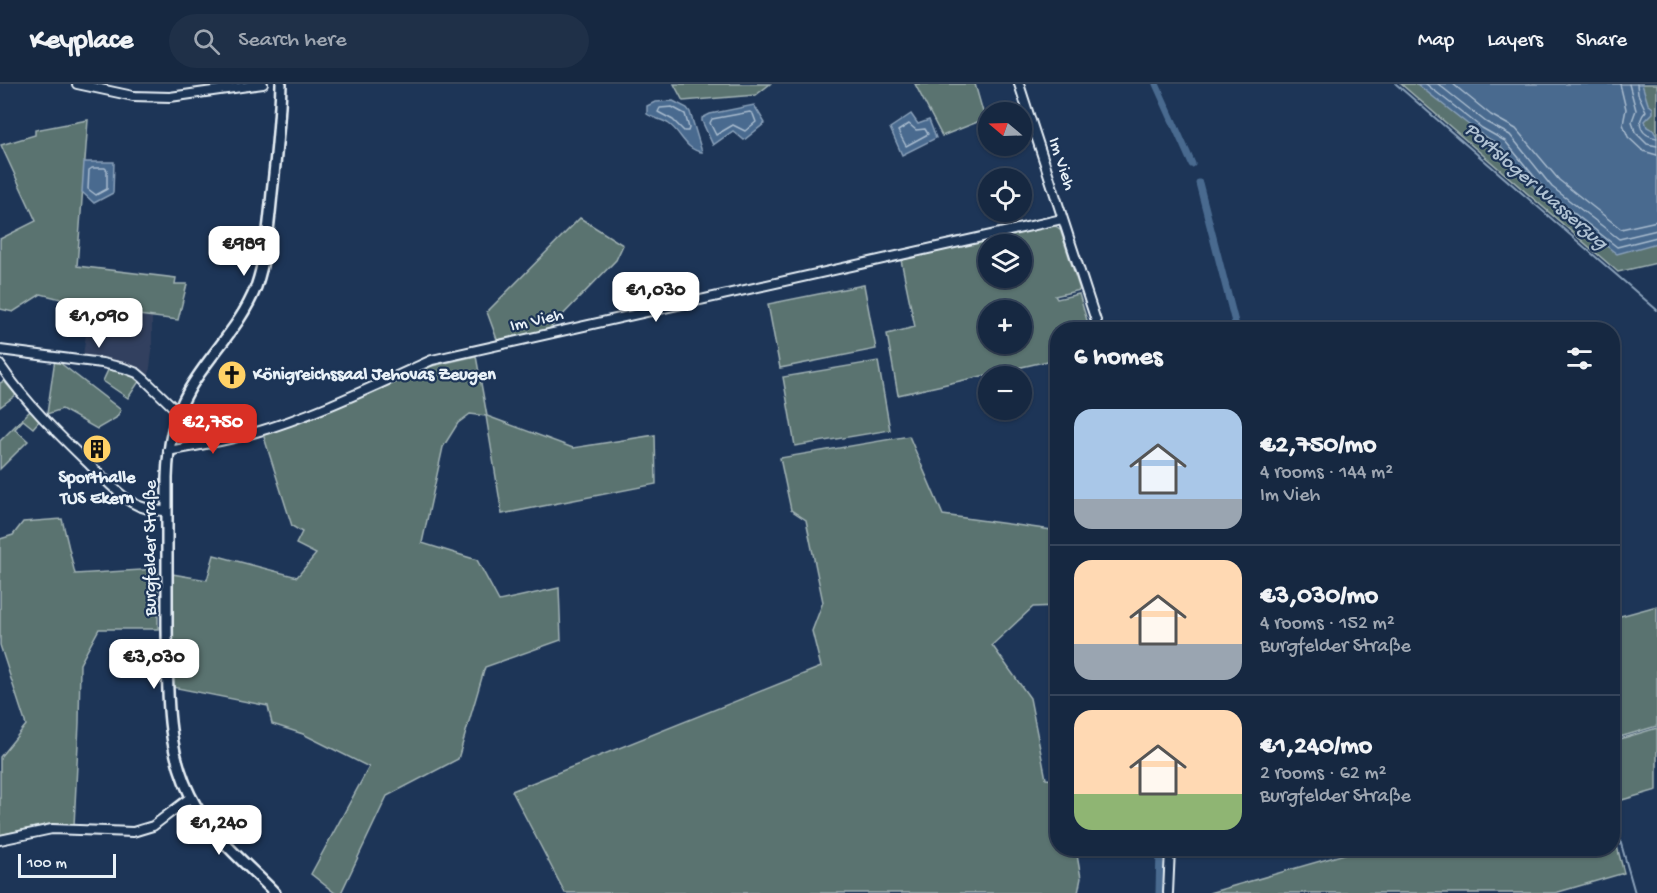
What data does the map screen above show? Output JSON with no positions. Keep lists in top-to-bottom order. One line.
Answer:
{"streets":{"street":["Im Vieh","Burgfelder Straße"]},"crossings":[["Im Vieh","Burgfelder Straße"]],"water":["Portsloger Wasserzug"],"places":{"church":["Königreichssaal Jehovas Zeugen"],"building":["Sporthalle TUS Ekern"]},"scale_bar":"100 m","north":"left","page":{"header":"Keyplace","search":"Search here","nav":["Map","Layers","Share"],"map_buttons":["+","−"],"price":["€989","€1,030","€1,090","€2,750","€3,030","€1,240"],"heading":"6 homes","list":[{"name":"€2,750/mo","note":"4 rooms · 144 m² · Im Vieh"},{"name":"€3,030/mo","note":"4 rooms · 152 m² · Burgfelder Straße"},{"name":"€1,240/mo","note":"2 rooms · 62 m² · Burgfelder Straße"}],"scale":"100 m"}}
